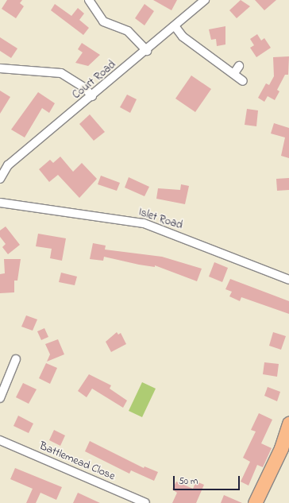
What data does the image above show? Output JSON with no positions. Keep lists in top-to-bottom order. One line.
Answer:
{"streets":{"street":["Court Road","Islet Road","Battlemead Close"]},"scale_bar":"50 m"}
